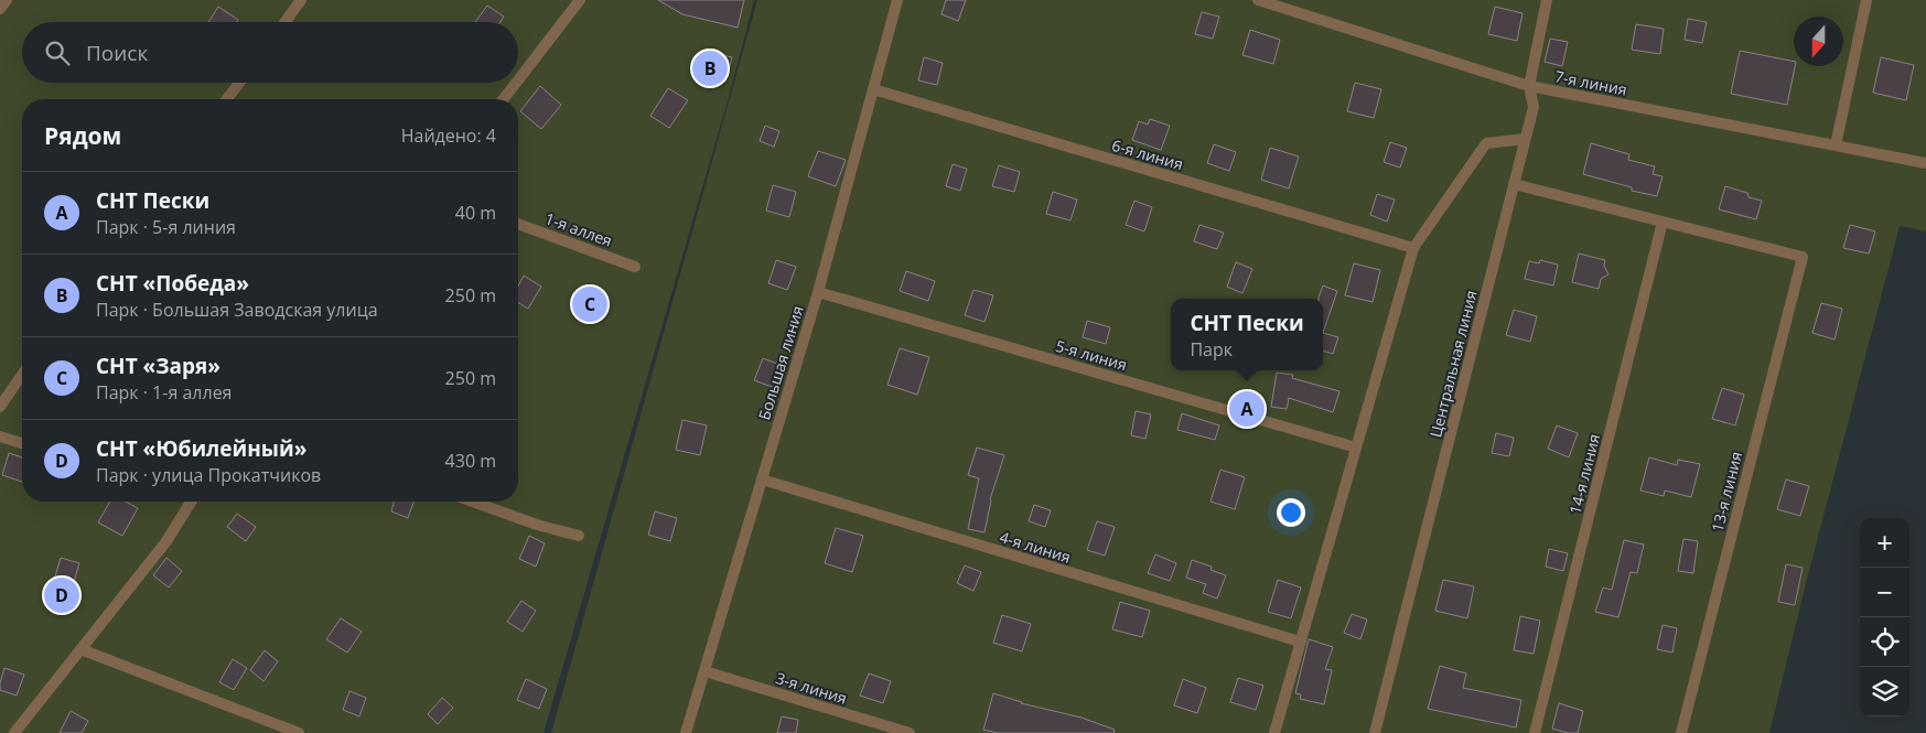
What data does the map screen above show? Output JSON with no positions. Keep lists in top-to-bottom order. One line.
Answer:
{"streets":{"street":["7-я линия","6-я линия","1-я аллея","5-я линия","Большая линия","Центральная линия","14-я линия","13-я линия","4-я линия","3-я линия"]},"crossings":[["7-я линия","Центральная линия"],["6-я линия","Большая линия"],["5-я линия","Большая линия"],["Большая линия","4-я линия"],["Большая линия","3-я линия"],["14-я линия","13-я линия"]],"north":"bottom","page":{"search":"Поиск","pins":["B","C","A","D"],"heading":["Рядом","Найдено: 4"],"list":[{"mark":"A","name":"СНТ Пески","note":"Парк · 5-я линия","value":"40 m"},{"mark":"B","name":"СНТ «Победа»","note":"Парк · Большая Заводская улица","value":"250 m"},{"mark":"C","name":"СНТ «Заря»","note":"Парк · 1-я аллея","value":"250 m"},{"mark":"D","name":"СНТ «Юбилейный»","note":"Парк · улица Прокатчиков","value":"430 m"}],"popup":["СНТ Пески","Парк"],"map_buttons":["+","−"]}}
